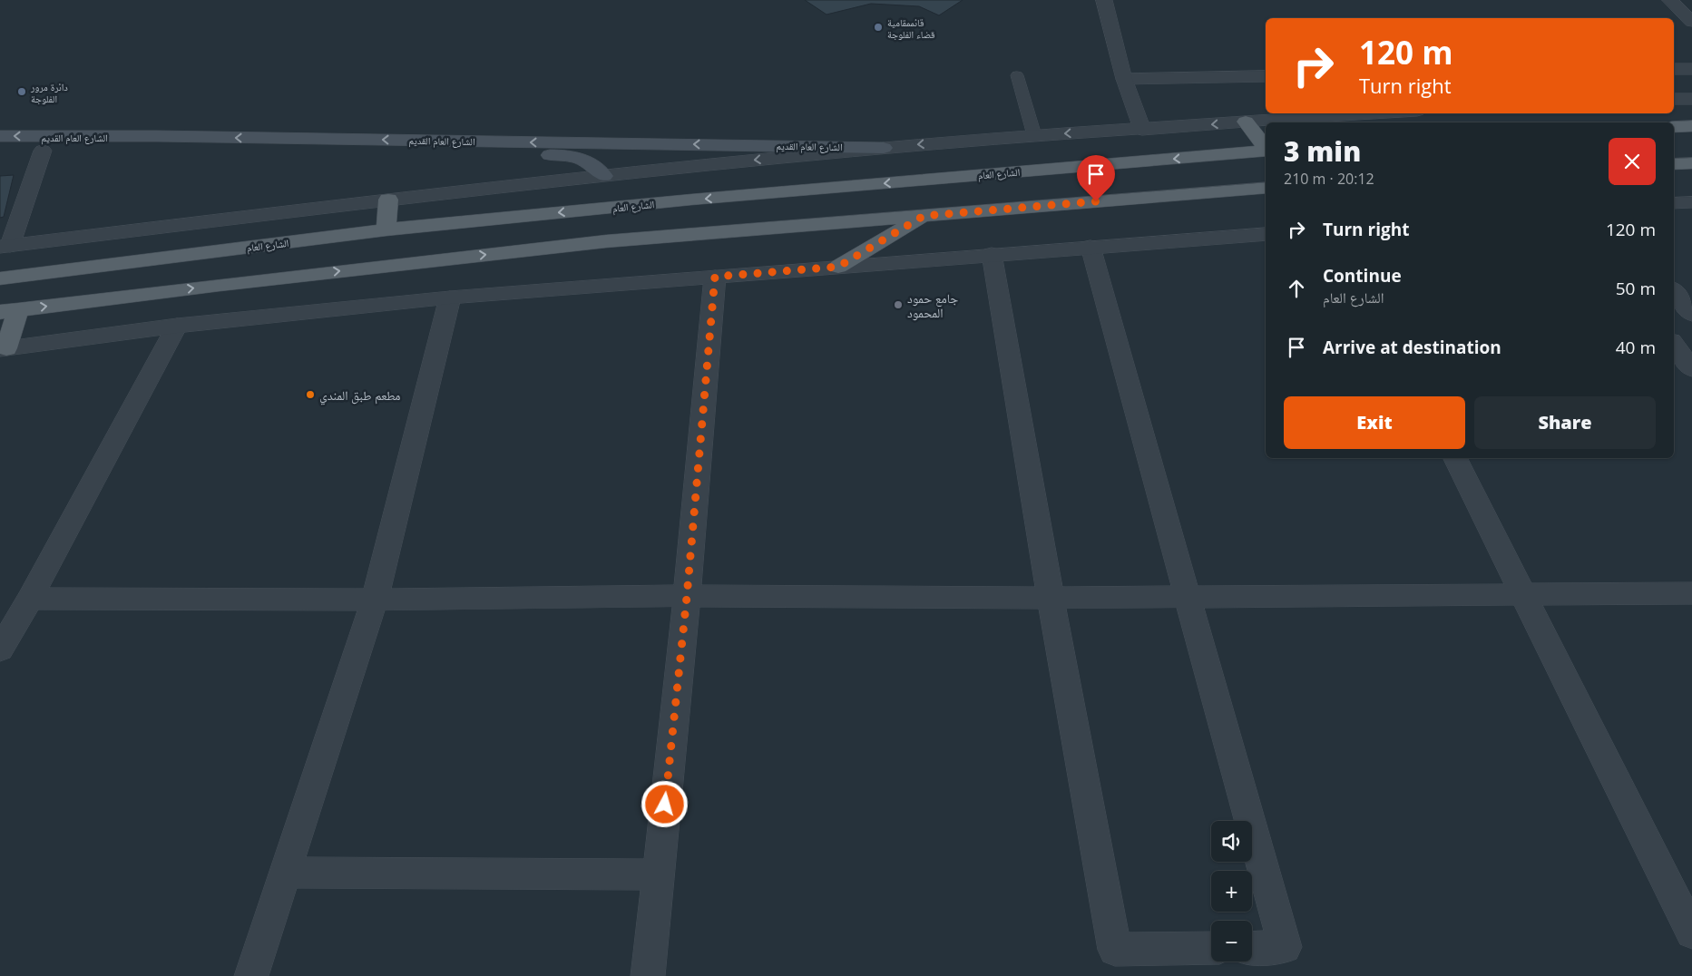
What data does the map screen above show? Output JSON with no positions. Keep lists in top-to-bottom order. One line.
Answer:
{"streets":{"main road":["الشارع العام القديم","الشارع العام"]},"places":["قائممقامية قضاء الفلوجة","دائرة مرور الفلوجة","جامع حمود المحمود","مطعم طبق المندي"],"page":{"turn":["120 m","Turn right"],"heading":["3 min","210 m · 20:12"],"list":[{"name":"Turn right","value":"120 m"},{"name":"Continue","note":"الشارع العام","value":"50 m"},{"name":"Arrive at destination","value":"40 m"}],"buttons":["Exit","Share"],"map_buttons":["+","−"]}}
